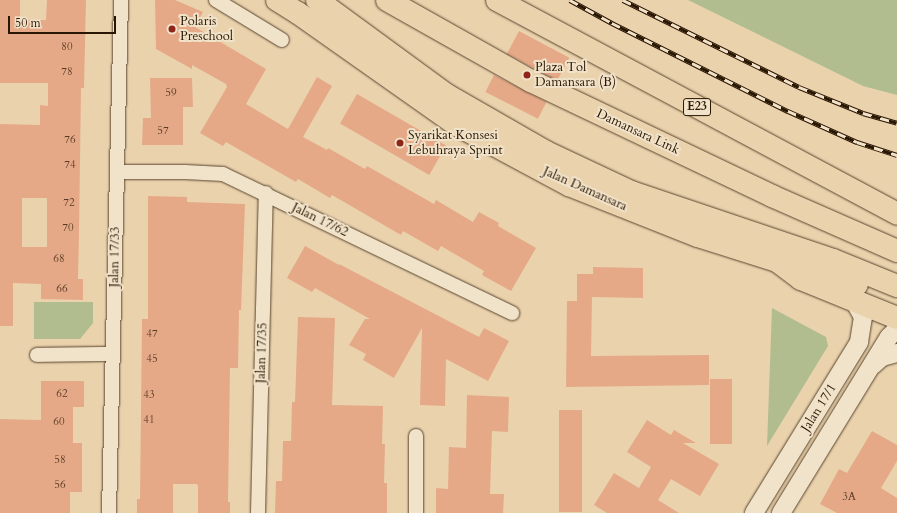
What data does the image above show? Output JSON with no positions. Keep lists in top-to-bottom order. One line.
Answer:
{"streets":{"main road":["E23","Damansara Link","Jalan Damansara"],"street":["Jalan 17/62","Jalan 17/33","Jalan 17/35","Jalan 17/1"]},"crossings":[["Jalan Damansara","Jalan 17/1"],["Jalan 17/62","Jalan 17/33"],["Jalan 17/62","Jalan 17/35"]],"places":["Polaris Preschool","Plaza Tol Damansara (B)","Syarikat Konsesi Lebuhraya Sprint"],"house_numbers":["80","78","59","57","76","74","72","70","68","66","47","45","62","43","41","60","58","56","3A"],"scale_bar":"50 m"}
